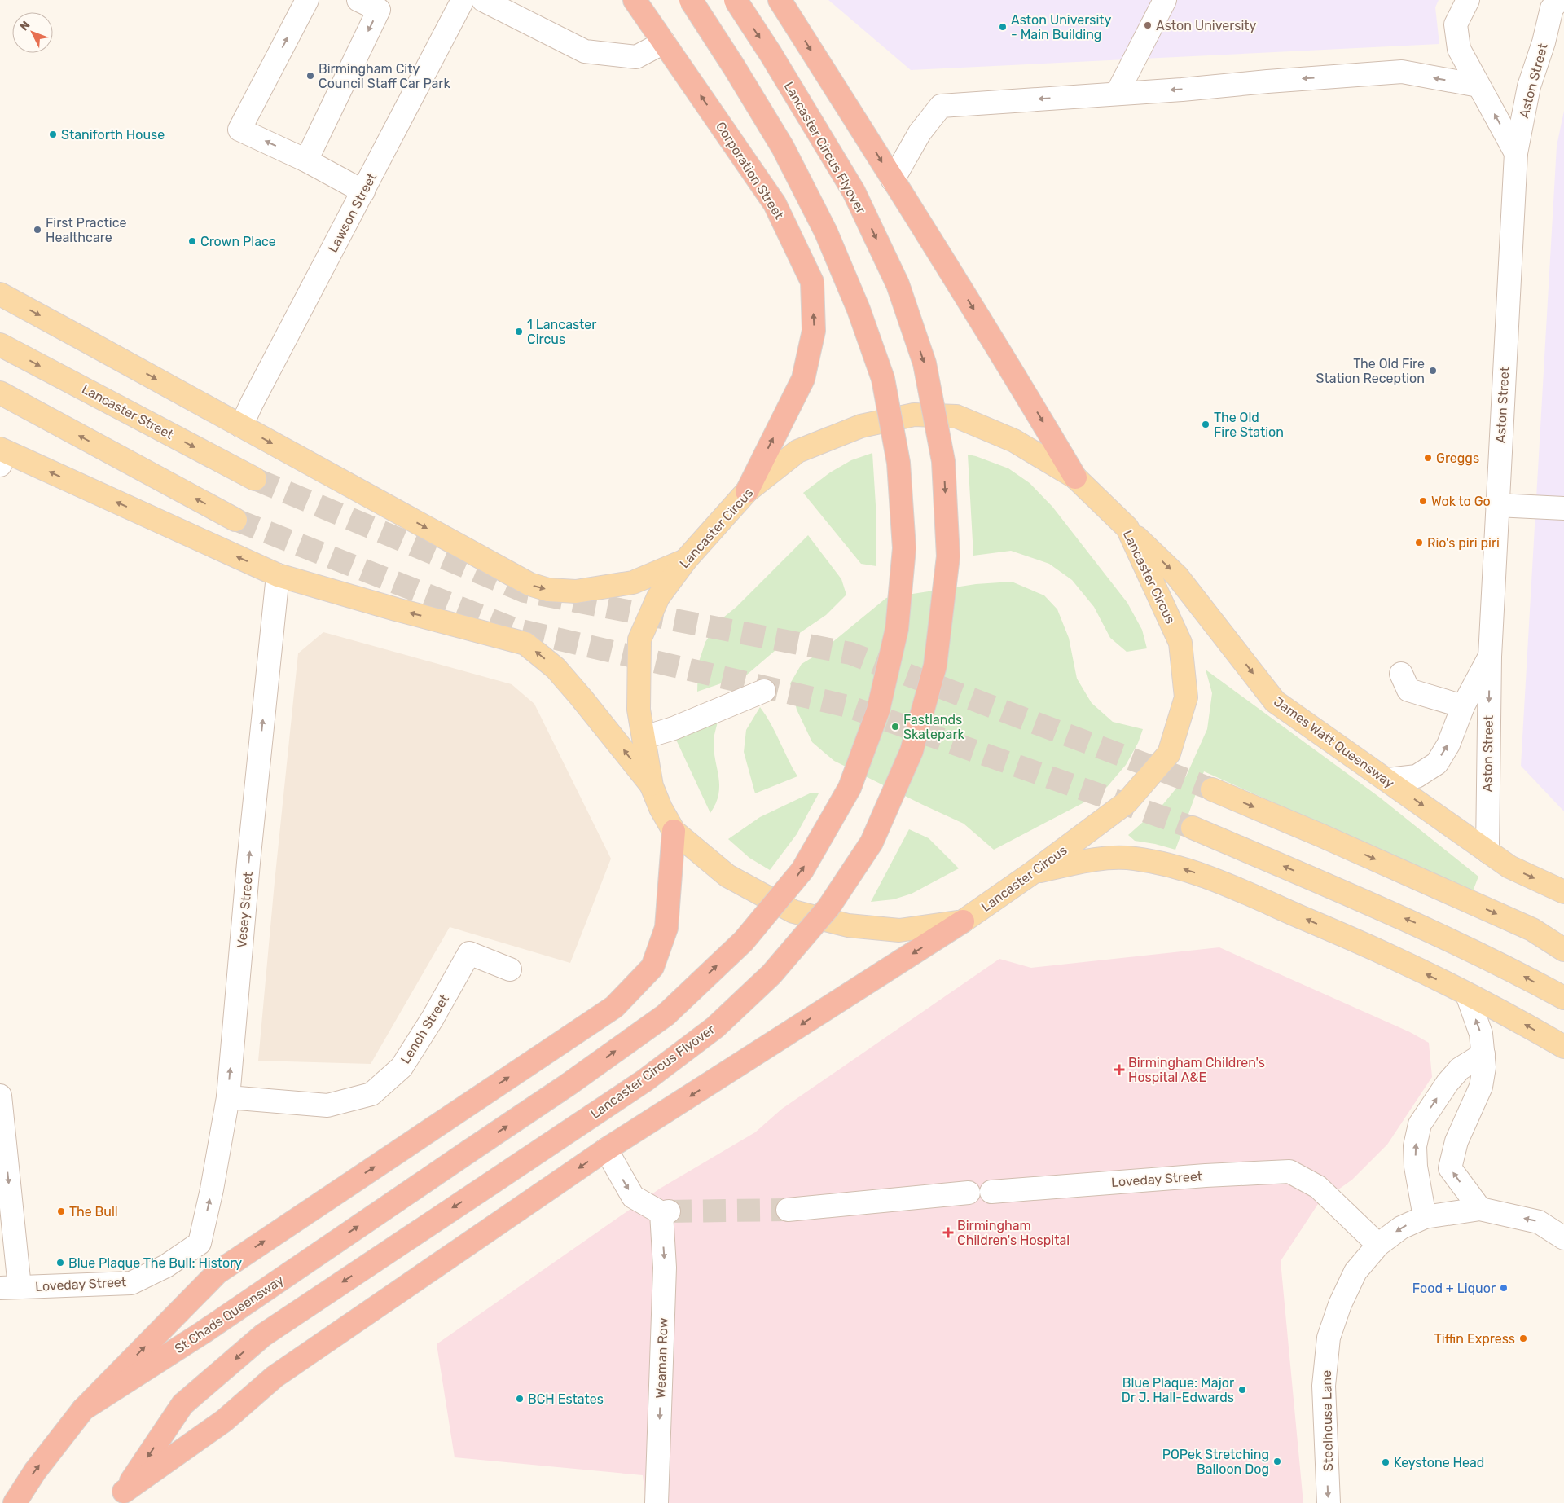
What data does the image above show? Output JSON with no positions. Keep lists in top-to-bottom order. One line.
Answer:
{"streets":{"highway":["Lancaster Circus Flyover","Corporation Street","St Chads Queensway"],"main road":["Lancaster Street","Lancaster Circus","James Watt Queensway"],"street":["Aston Street","Lawson Street","Vesey Street","Lench Street","Loveday Street","Weaman Row","Steelhouse Lane"]},"crossings":[["Aston Street","James Watt Queensway"],["Corporation Street","Lancaster Circus"],["Lancaster Circus","James Watt Queensway"],["Vesey Street","Lench Street"],["Vesey Street","Loveday Street"],["Loveday Street","Steelhouse Lane"]],"one_way":["Lancaster Circus Flyover","Vesey Street","St Chads Queensway","Weaman Row","Steelhouse Lane"],"places":{"other":["Aston University","Aston University - Main Building","Birmingham City Council Staff Car Park","Staniforth House","First Practice Healthcare","Crown Place","1 Lancaster Circus","The Old Fire Station Reception","The Old Fire Station","Greggs","Wok to Go","Rio's piri piri","Fastlands Skatepark","The Bull","Blue Plaque The Bull: History","Food + Liquor","Tiffin Express","Blue Plaque: Major Dr J. Hall-Edwards","BCH Estates","POPek Stretching Balloon Dog","Keystone Head"],"health":["Birmingham Children's Hospital A&E","Birmingham Children's Hospital"]},"north":"top left"}
